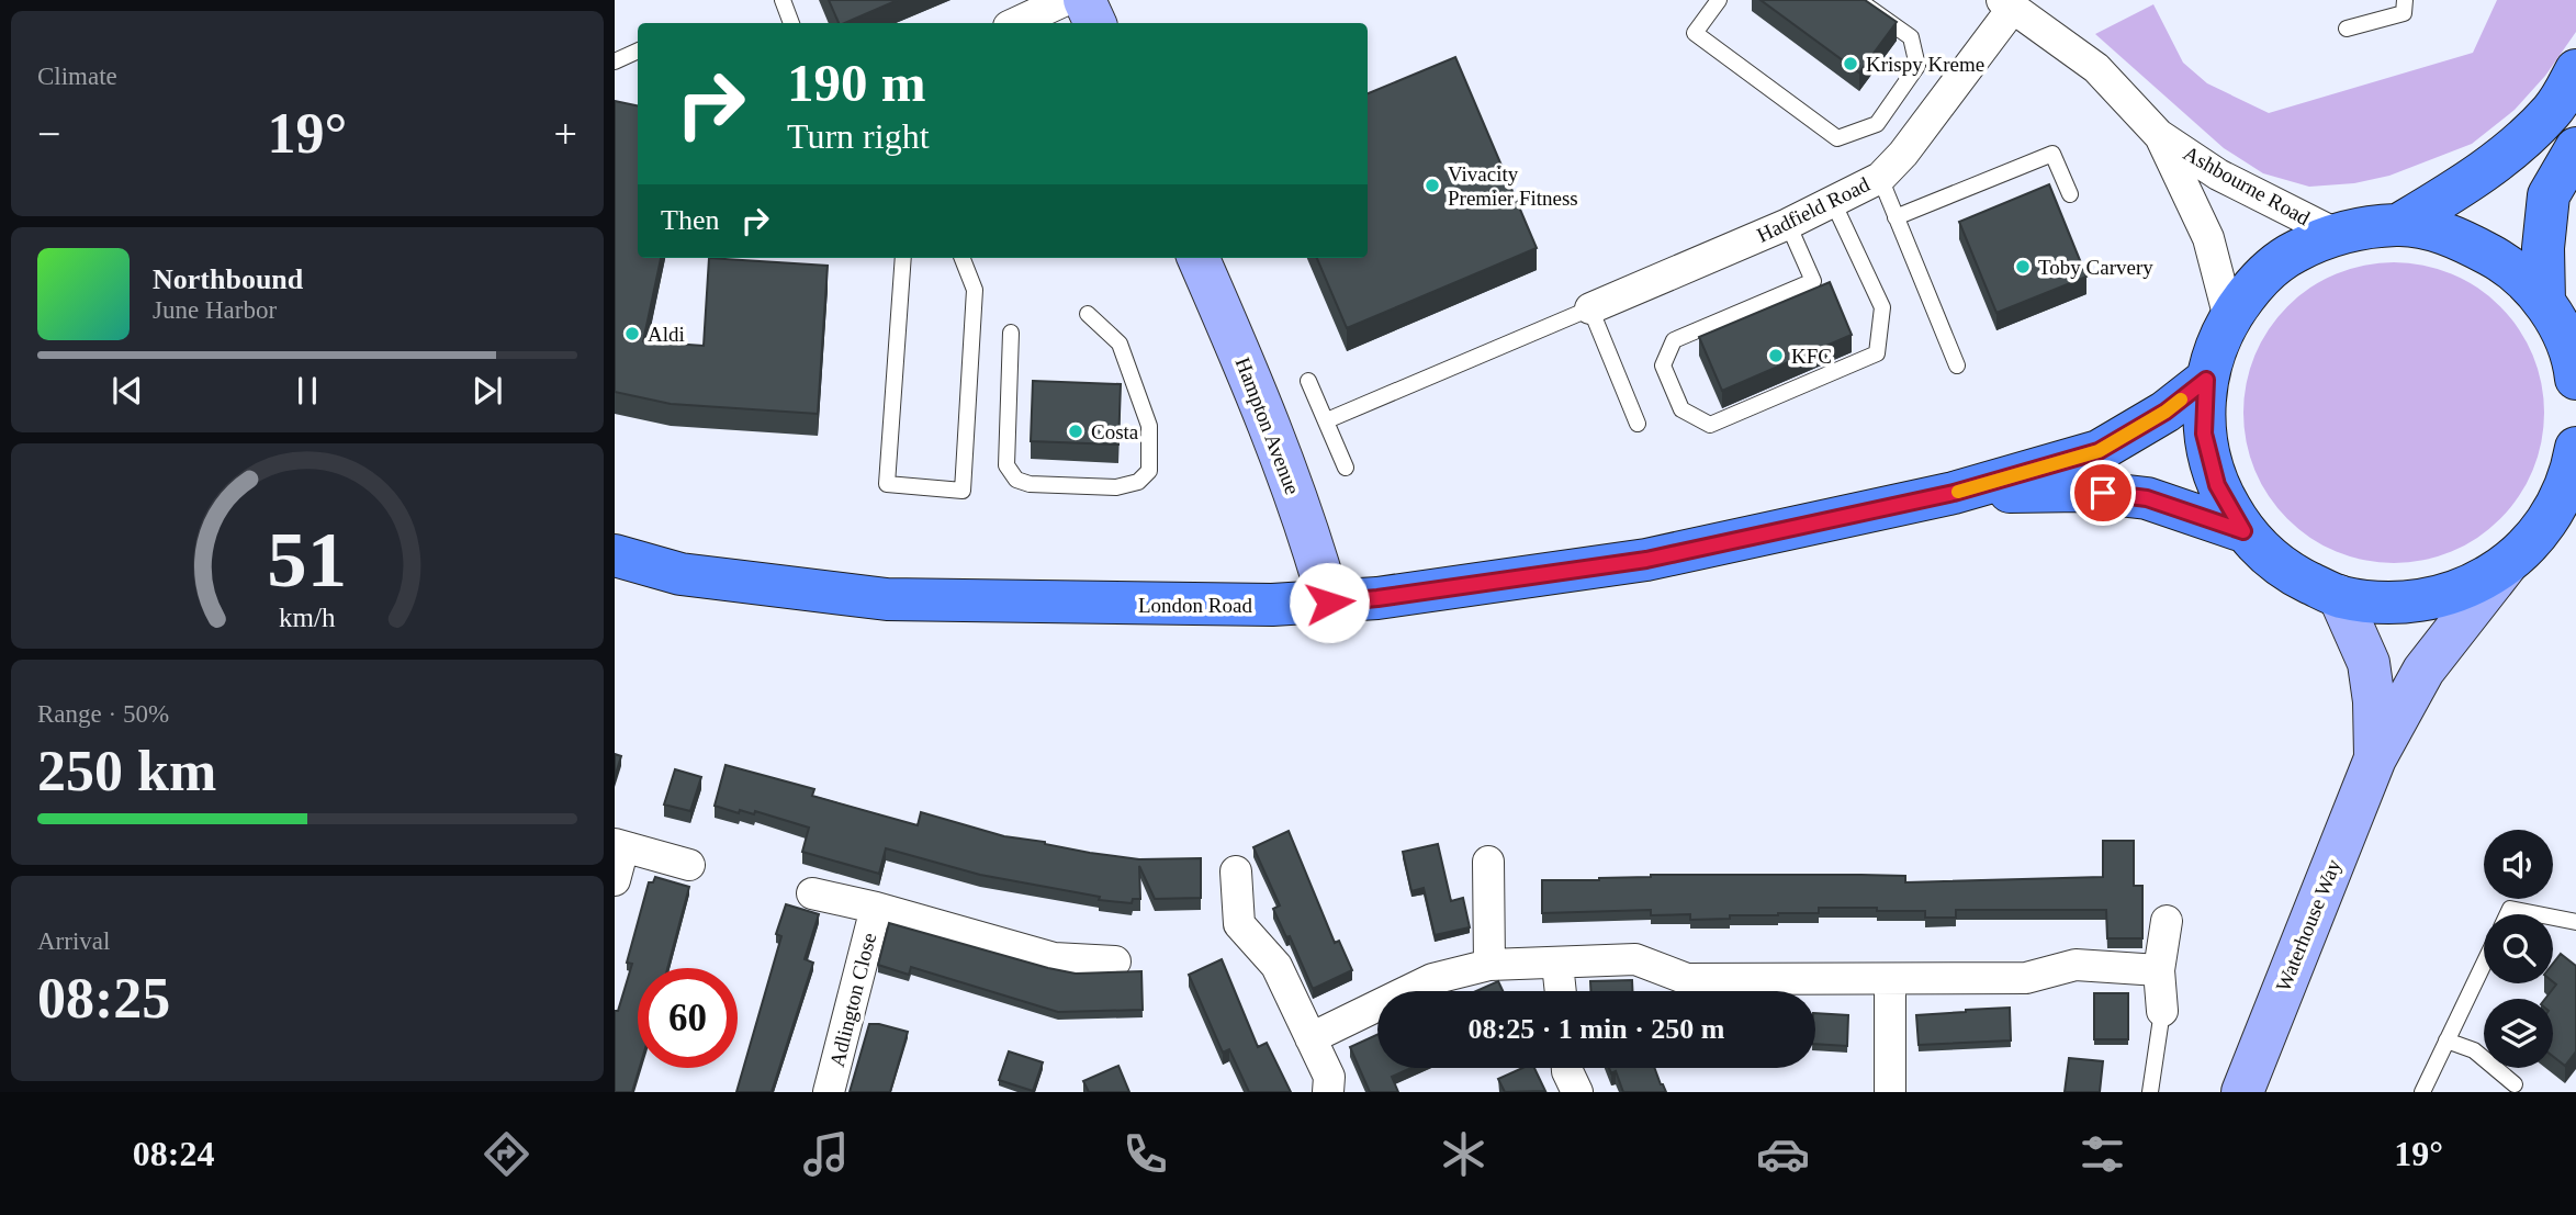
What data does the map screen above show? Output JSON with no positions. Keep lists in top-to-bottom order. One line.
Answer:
{"streets":{"main road":["London Road"],"street":["Ashbourne Road","Hadfield Road","Hampton Avenue","Waterhouse Way","Adlington Close"]},"crossings":[["Ashbourne Road","Hadfield Road"],["Hampton Avenue","London Road"]],"places":["Krispy Kreme","Vivacity Premier Fitness","Toby Carvery","Aldi","KFC","Costa"],"page":{"tile":["Climate",["Range · 50%","250 km"],["Arrival","08:25"]],"turn":["190 m","Turn right"],"heat":["−","19°","+"],"then":"Then","song":["Northbound","June Harbor"],"limit":"60","trip":"08:25 · 1 min · 250 m","tabs":["08:24","19°"],"gauge":["51","km/h"]}}
